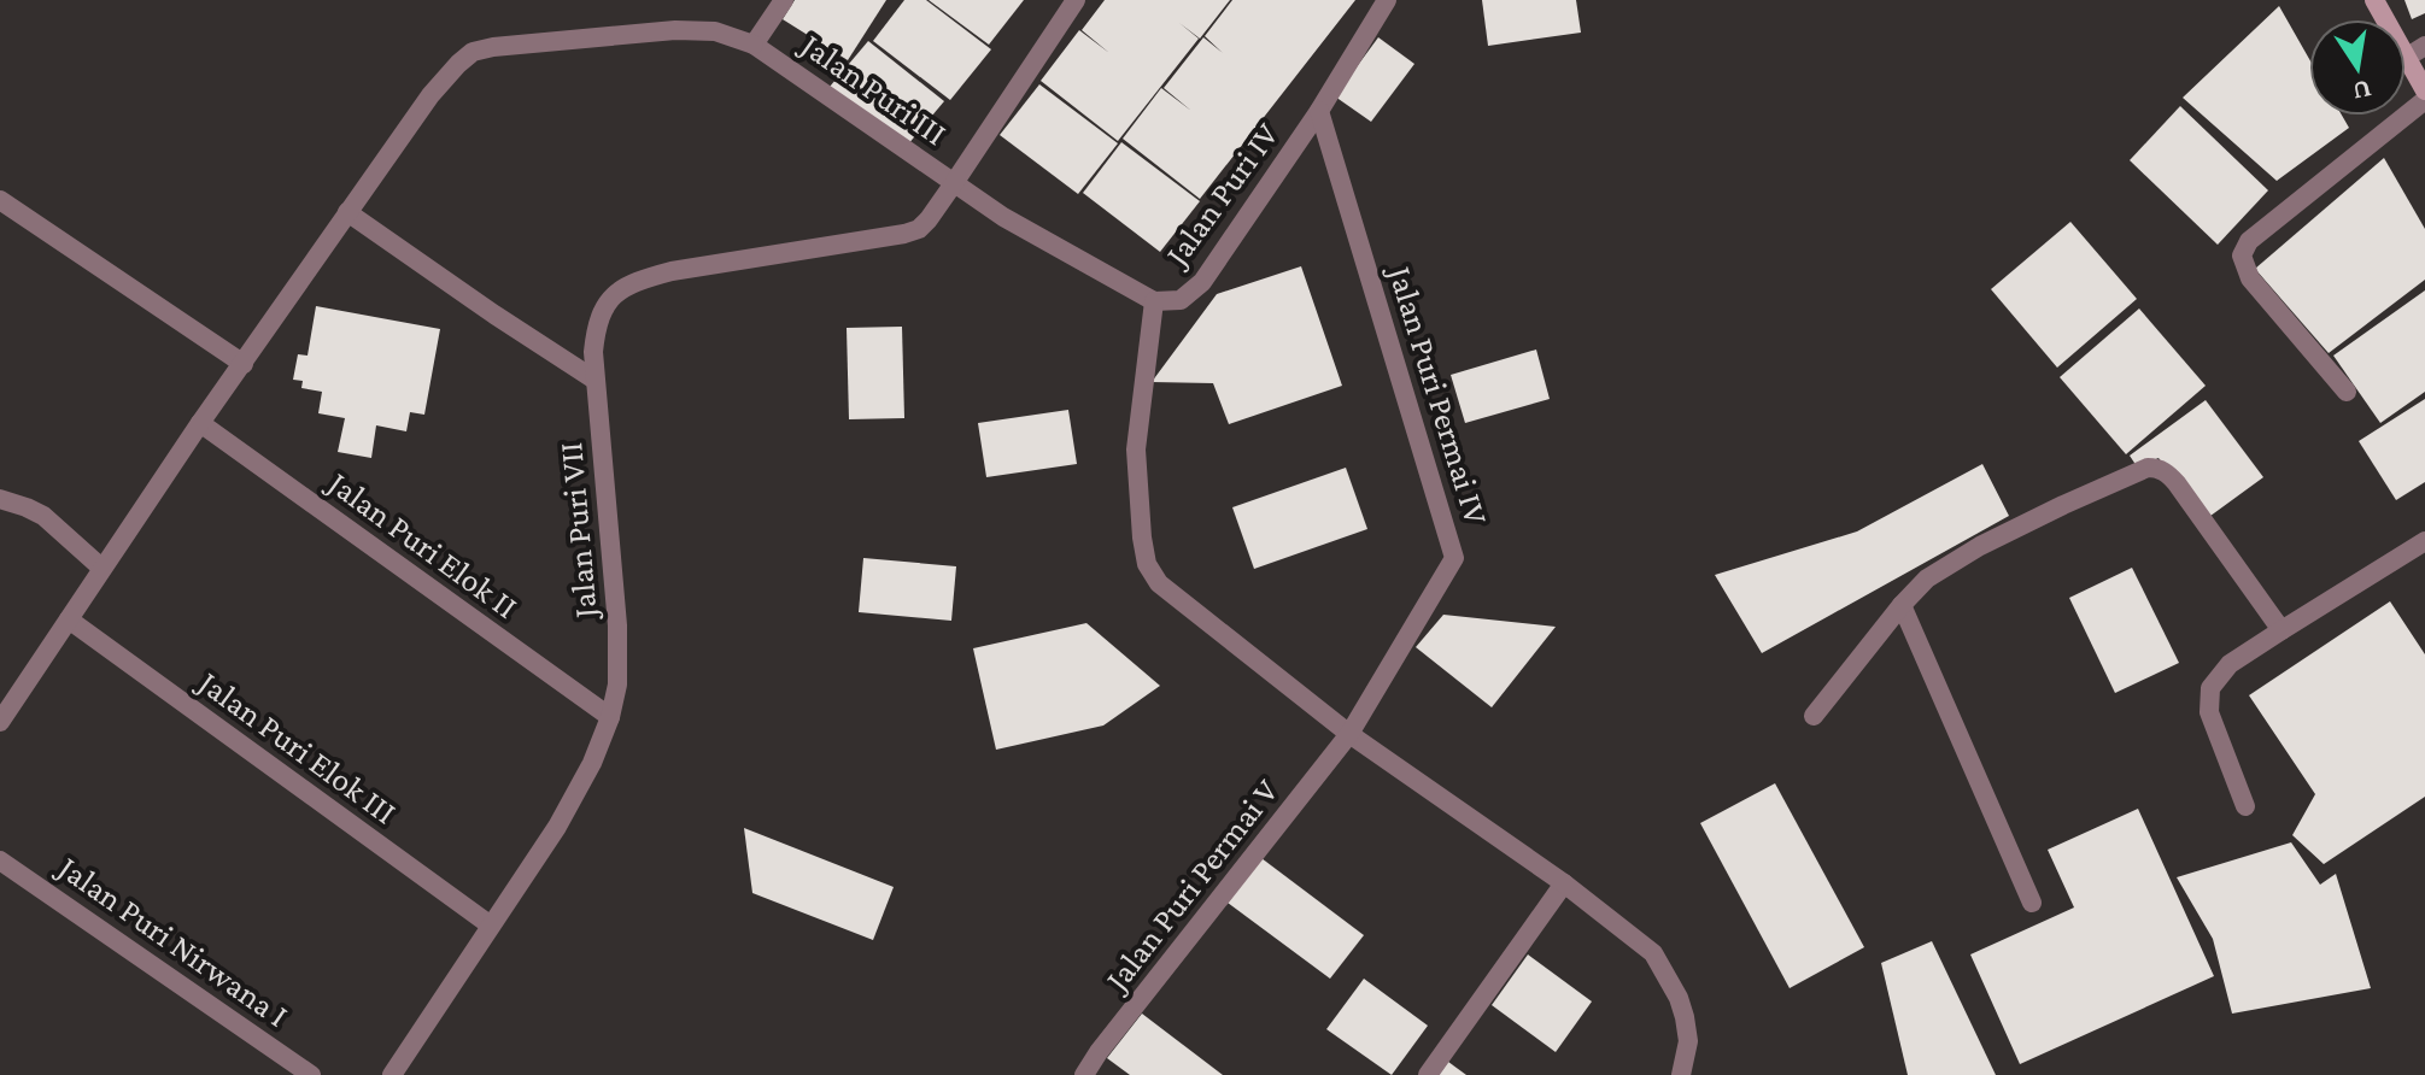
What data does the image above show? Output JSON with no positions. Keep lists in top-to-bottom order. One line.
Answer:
{"streets":{"street":["Jalan Puri III","Jalan Puri IV","Jalan Puri Permai IV","Jalan Puri VII","Jalan Puri Elok II","Jalan Puri Elok III","Jalan Puri Permai V","Jalan Puri Nirwana I"]},"crossings":[["Jalan Puri III","Jalan Puri IV"],["Jalan Puri III","Jalan Puri VII"],["Jalan Puri IV","Jalan Puri Permai IV"],["Jalan Puri IV","Jalan Puri VII"],["Jalan Puri Permai IV","Jalan Puri Permai V"],["Jalan Puri VII","Jalan Puri Elok II"],["Jalan Puri VII","Jalan Puri Elok III"]],"north":"bottom"}
